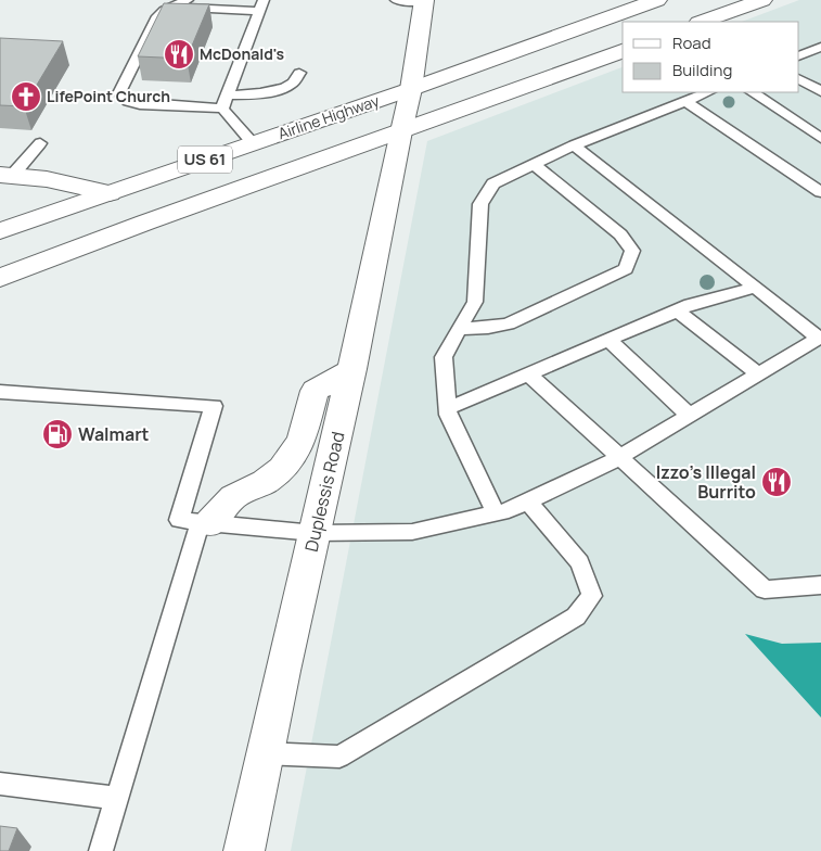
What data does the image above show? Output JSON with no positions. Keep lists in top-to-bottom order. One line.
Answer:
{"streets":{"main road":["Airline Highway","US 61","Duplessis Road"]},"crossings":[["Airline Highway","Duplessis Road"],["US 61","Duplessis Road"]],"places":{"restaurant":["McDonald's","Izzo's Illegal Burrito"],"church":["LifePoint Church"],"fuel station":["Walmart"]},"legend":["Road","Building"]}
